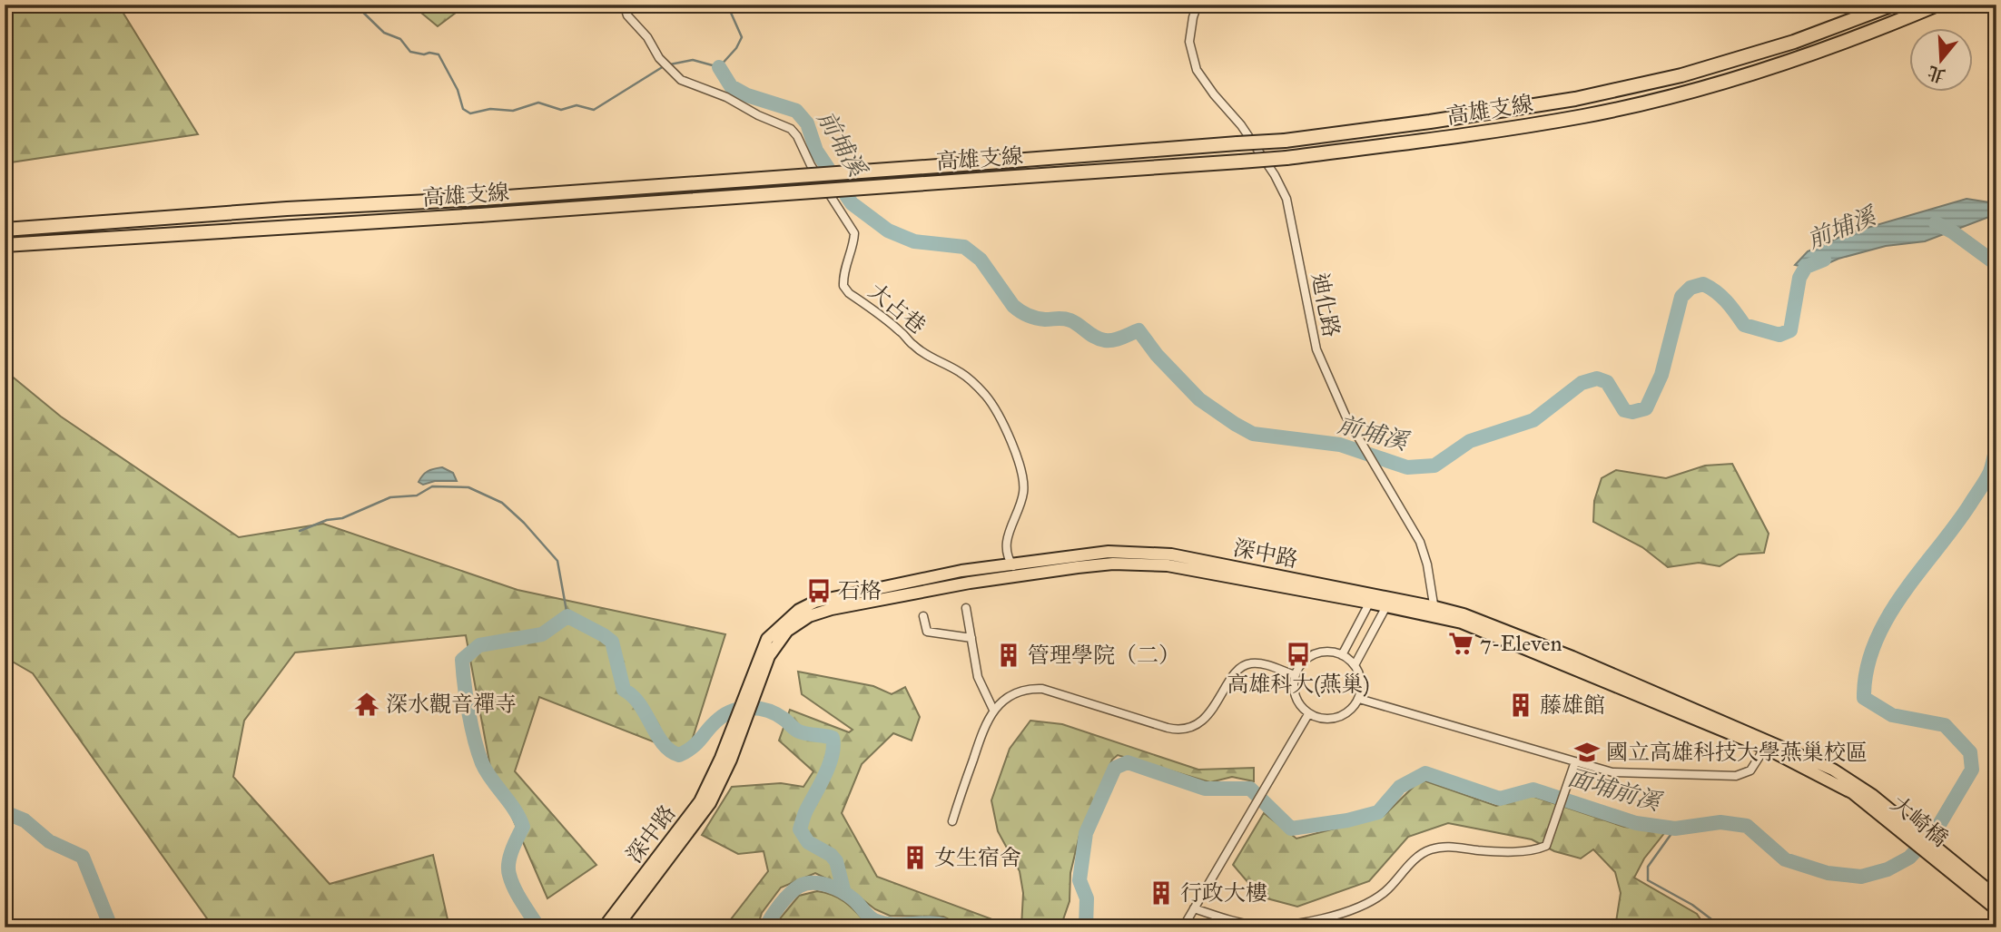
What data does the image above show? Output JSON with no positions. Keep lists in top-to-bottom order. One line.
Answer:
{"streets":{"highway":["高雄支線"],"main road":["深中路","大崎橋"],"street":["迪化路","大占巷"]},"crossings":[["迪化路","深中路"],["大占巷","深中路"],["深中路","大崎橋"]],"water":["前埔溪","面埔前溪"],"places":{"bus stop":["石格","高雄科大(燕巢)"],"supermarket":["7-Eleven"],"building":["管理學院（二）","藤雄館","女生宿舍","行政大樓"],"temple":["深水觀音禪寺"],"school or university":["國立高雄科技大學燕巢校區"]},"north":"bottom"}
